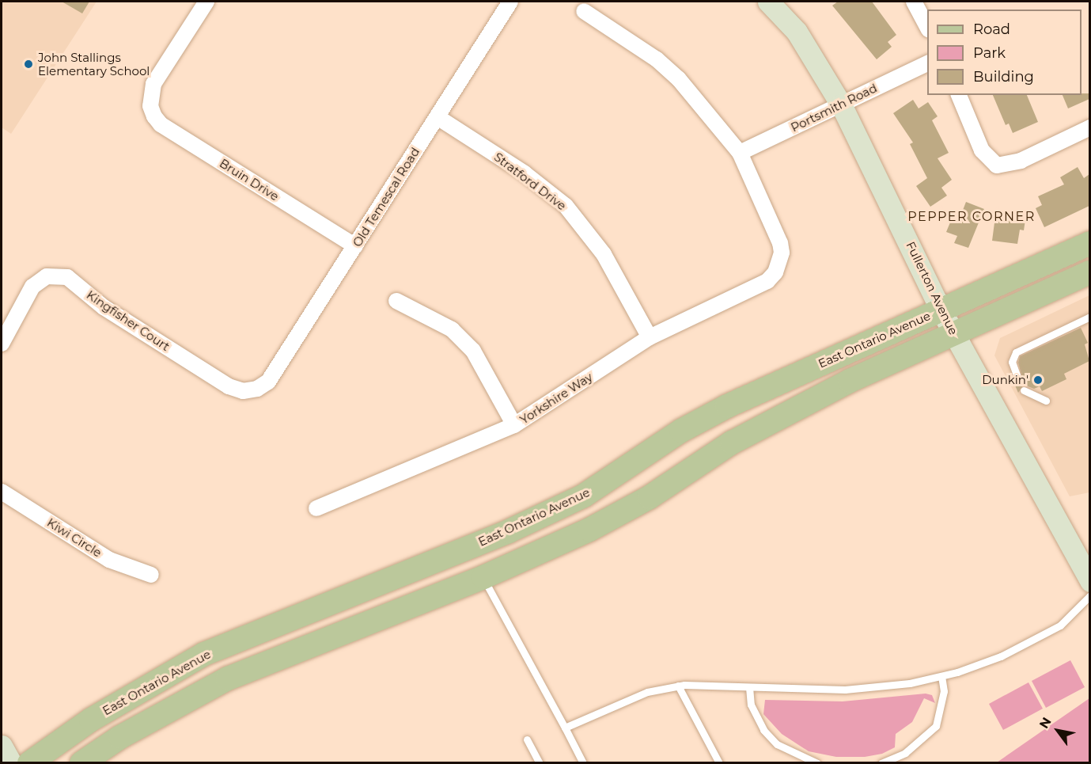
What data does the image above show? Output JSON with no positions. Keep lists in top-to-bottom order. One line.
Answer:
{"streets":{"main road":["Fullerton Avenue","East Ontario Avenue"],"street":["Portsmith Road","Bruin Drive","Stratford Drive","Old Temescal Road","Kingfisher Court","Yorkshire Way","Kiwi Circle"]},"crossings":[["Portsmith Road","Fullerton Avenue"],["Portsmith Road","Yorkshire Way"],["Bruin Drive","Old Temescal Road"],["Stratford Drive","Old Temescal Road"],["Stratford Drive","Yorkshire Way"],["Old Temescal Road","Kingfisher Court"],["Fullerton Avenue","East Ontario Avenue"]],"districts":["PEPPER CORNER"],"places":["John Stallings Elementary School","Dunkin'"],"legend":["Road","Park","Building"],"north":"top left"}
